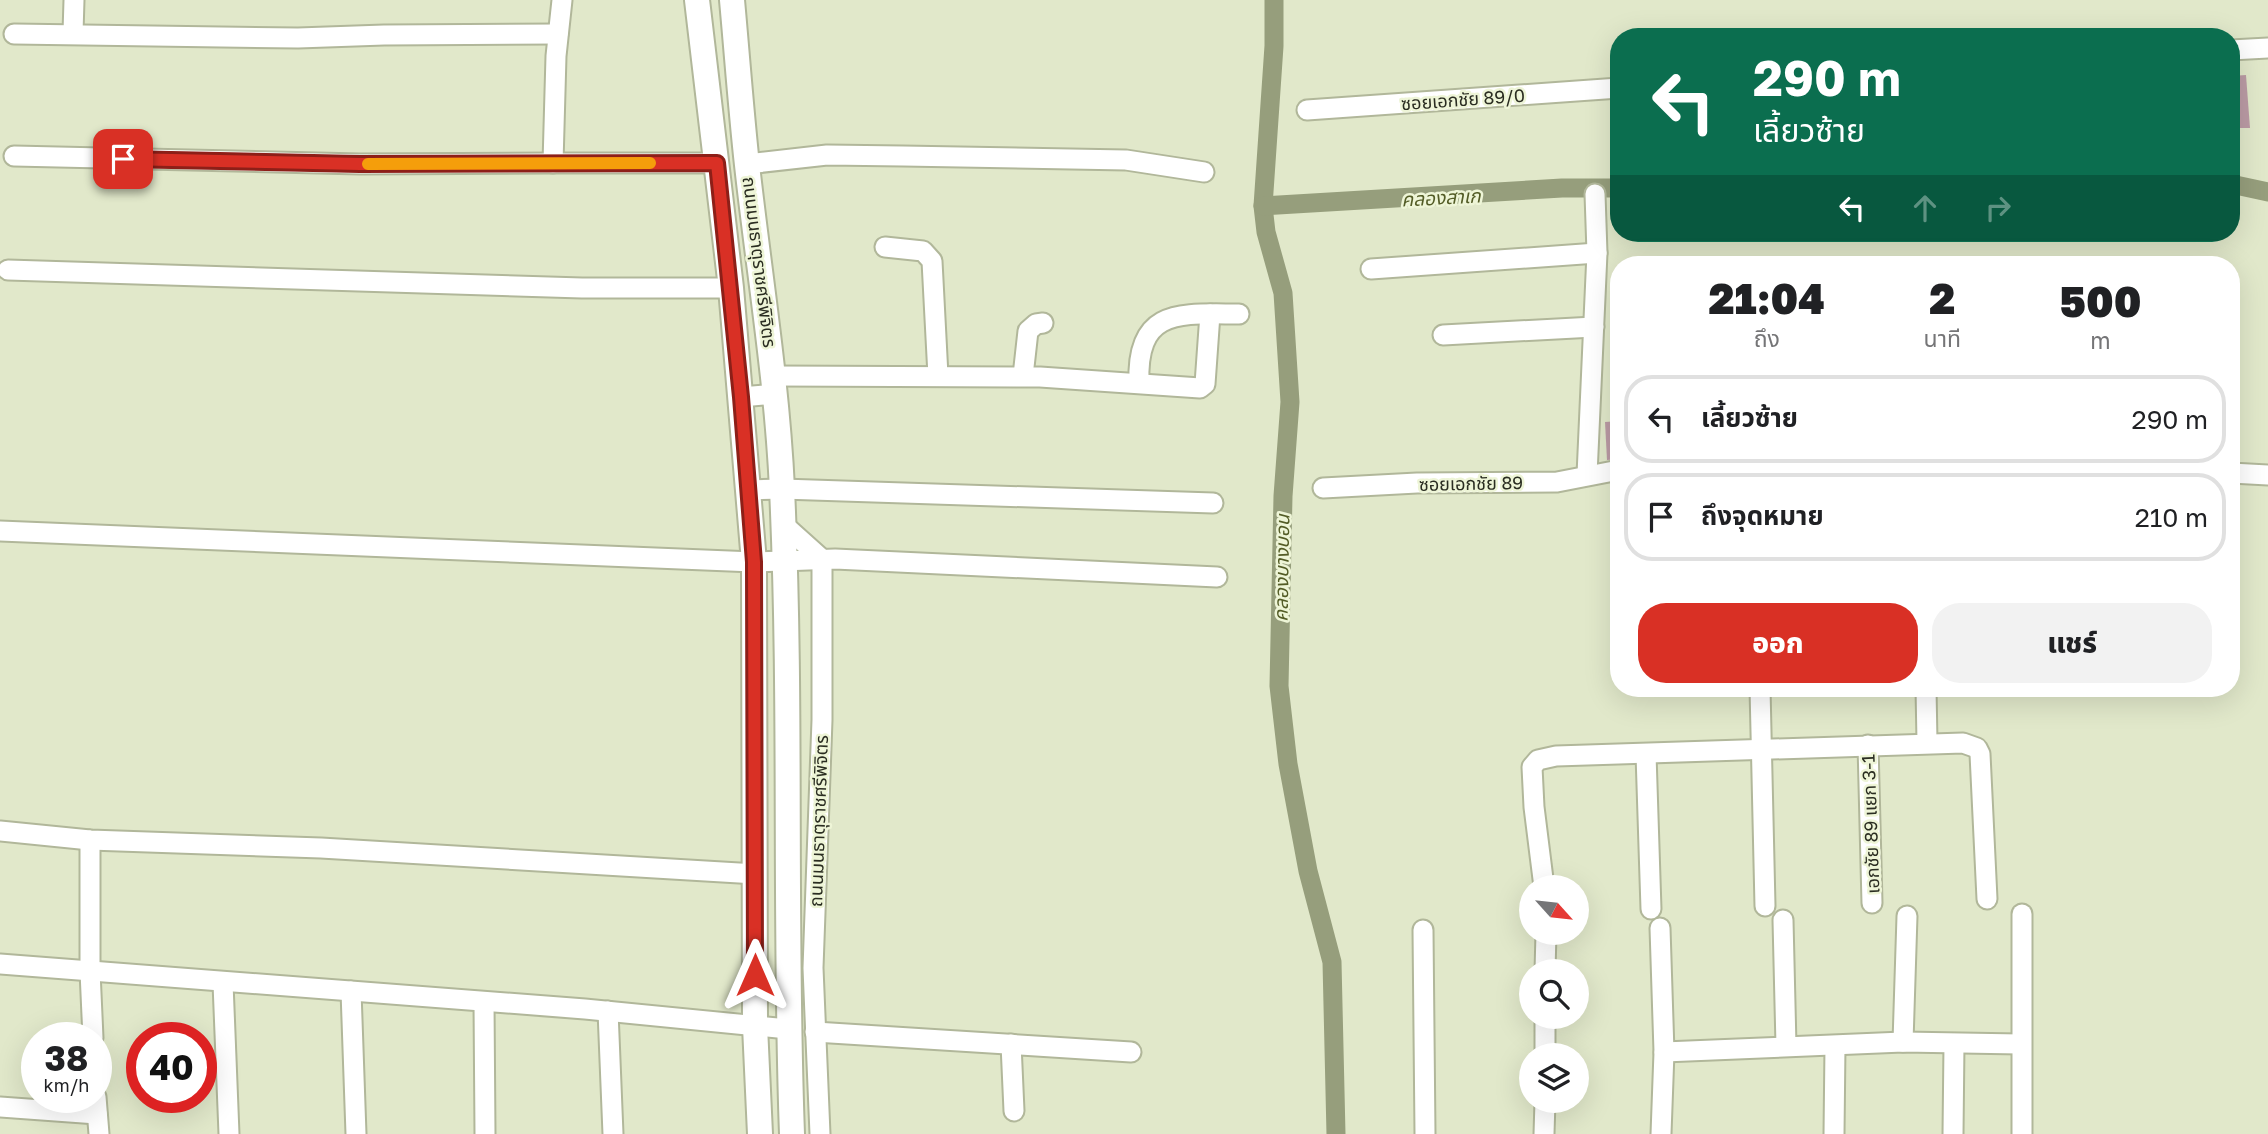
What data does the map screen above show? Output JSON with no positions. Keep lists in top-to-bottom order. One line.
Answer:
{"streets":{"street":["ซอยเอกชัย 89/0","ถนนมนธาตุราชศรีพิจิตร","ซอยเอกชัย 89","เอกชัย 89 แยก 3-1"]},"water":["คลองสาเก","คลองบางบอน"],"north":"bottom right","page":{"turn":["290 m","เลี้ยวซ้าย"],"eta":["21:04","ถึง","2","นาที","500","m"],"list":[{"name":"เลี้ยวซ้าย","value":"290 m"},{"name":"ถึงจุดหมาย","value":"210 m"}],"buttons":["ออก","แชร์"],"speed":"38 km/h","limit":"40"}}
